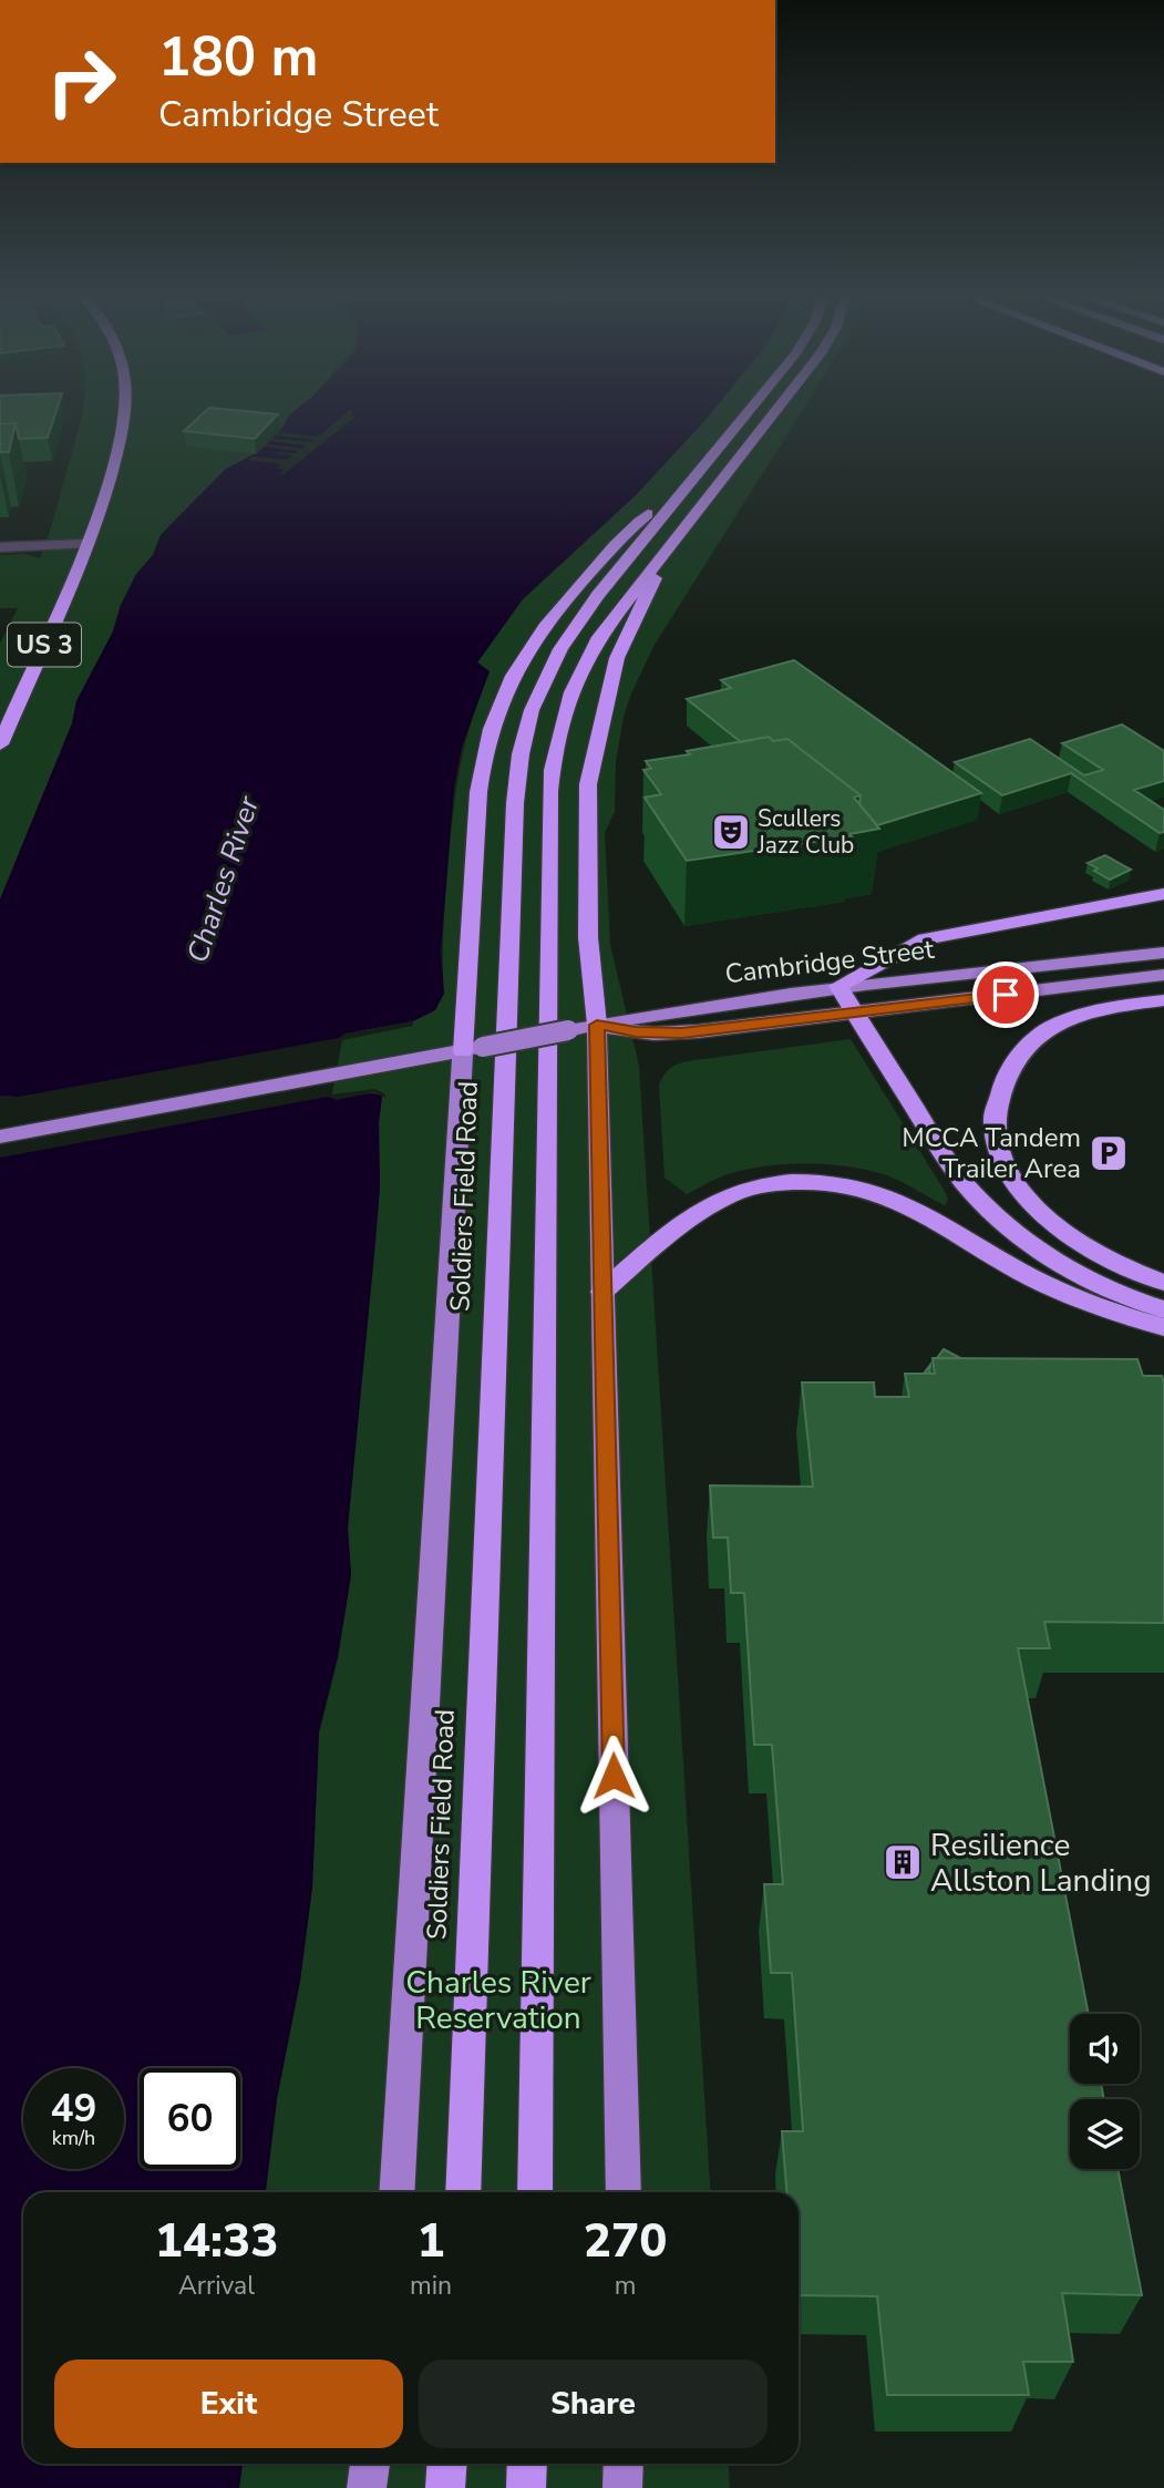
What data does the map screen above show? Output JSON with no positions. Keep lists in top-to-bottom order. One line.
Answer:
{"streets":{"highway":["US 3","Soldiers Field Road"],"main road":["Cambridge Street"]},"water":["Charles River"],"parks":["Charles River Reservation"],"places":{"theatre":["Scullers Jazz Club"],"parking":["MCCA Tandem Trailer Area"],"building":["Resilience Allston Landing"]},"page":{"turn":["180 m","Cambridge Street"],"speed":"49 km/h","limit":"60","eta":["14:33","Arrival","1","min","270","m"],"buttons":["Exit","Share"]}}
